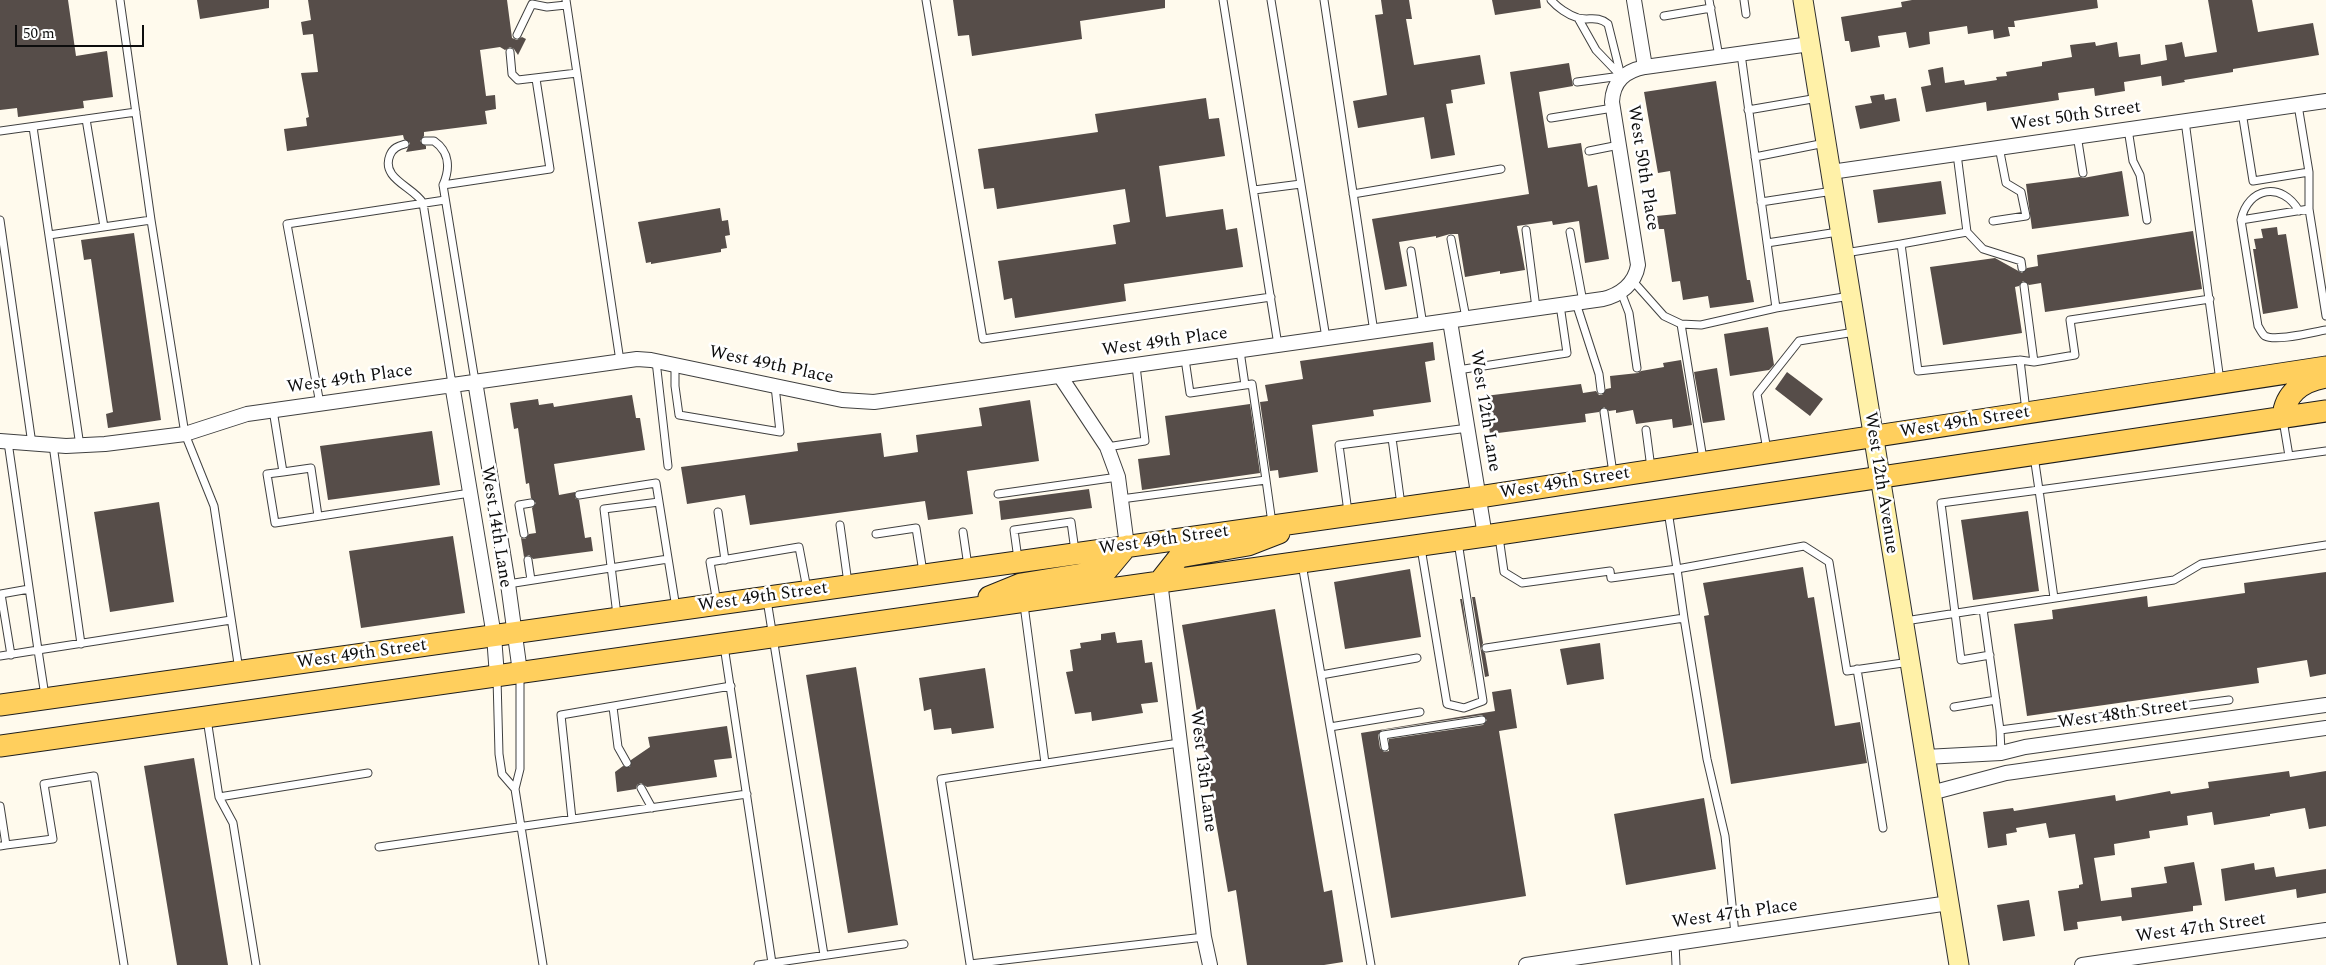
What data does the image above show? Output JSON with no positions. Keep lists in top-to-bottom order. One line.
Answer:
{"streets":{"main road":["West 49th Street","West 12th Avenue"],"street":["West 50th Street","West 50th Place","West 49th Place","West 12th Lane","West 14th Lane","West 48th Street","West 13th Lane","West 47th Place","West 47th Street"]},"crossings":[["West 50th Street","West 12th Avenue"],["West 49th Place","West 12th Lane"],["West 49th Place","West 14th Lane"],["West 12th Lane","West 49th Street"],["West 49th Street","West 12th Avenue"],["West 49th Street","West 14th Lane"],["West 12th Avenue","West 48th Street"],["West 12th Avenue","West 47th Place"]],"scale_bar":"50 m"}
